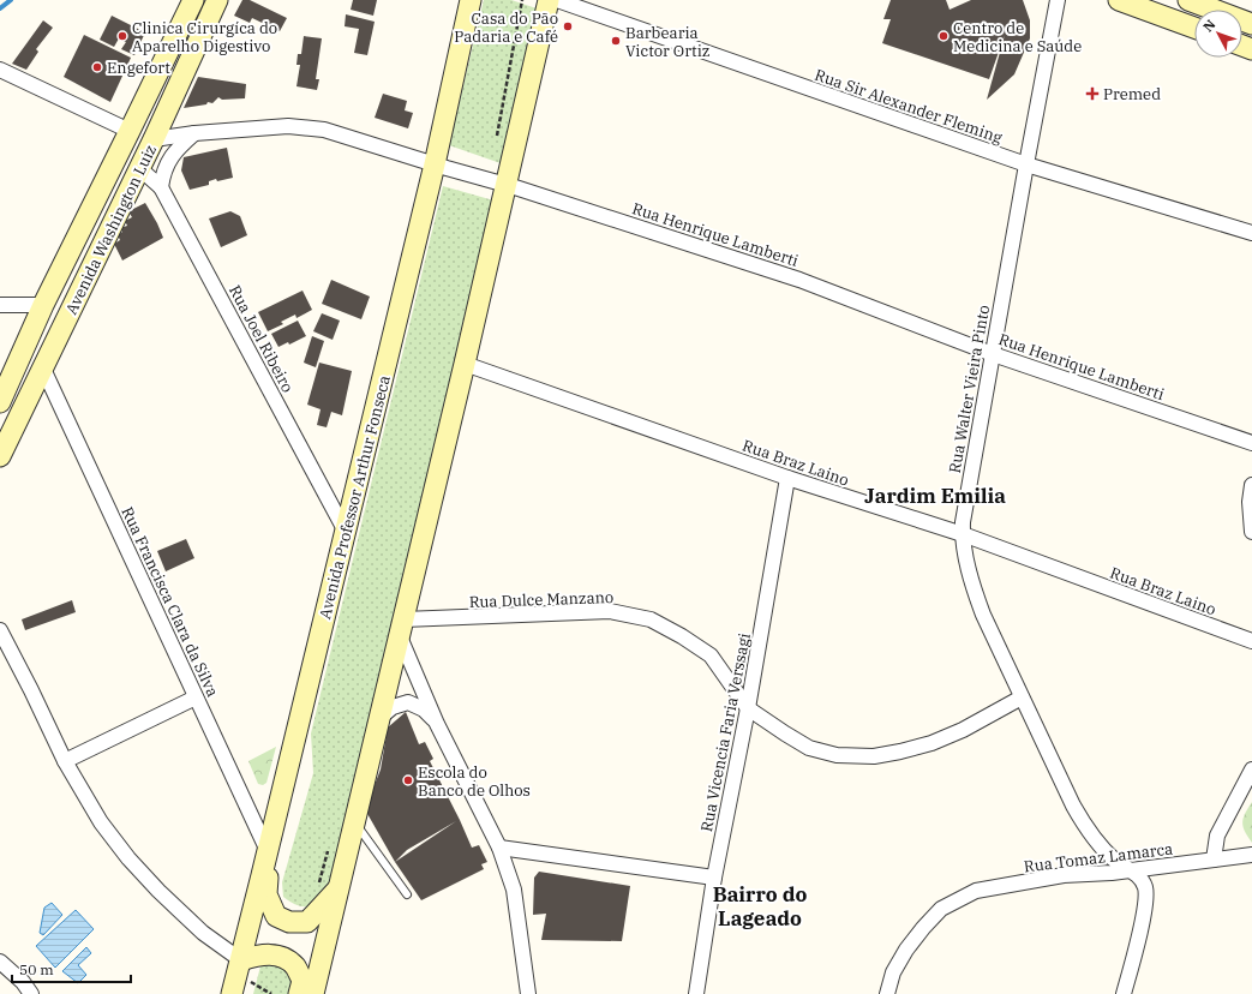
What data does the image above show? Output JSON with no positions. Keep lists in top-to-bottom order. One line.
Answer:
{"streets":{"street":["Rua Sir Alexander Fleming","Avenida Washington Luiz","Rua Henrique Lamberti","Rua Joel Ribeiro","Rua Walter Vieira Pinto","Rua Braz Laino","Avenida Professor Arthur Fonseca","Rua Dulce Manzano","Rua Francisca Clara da Silva","Rua Vicencia Faria Verssagi","Rua Tomaz Lamarca"]},"crossings":[["Rua Sir Alexander Fleming","Rua Walter Vieira Pinto"],["Avenida Washington Luiz","Rua Henrique Lamberti"],["Avenida Washington Luiz","Rua Joel Ribeiro"],["Avenida Washington Luiz","Rua Francisca Clara da Silva"],["Rua Henrique Lamberti","Rua Walter Vieira Pinto"],["Rua Henrique Lamberti","Avenida Professor Arthur Fonseca"],["Rua Joel Ribeiro","Avenida Professor Arthur Fonseca"],["Rua Walter Vieira Pinto","Rua Braz Laino"],["Rua Walter Vieira Pinto","Rua Dulce Manzano"],["Rua Walter Vieira Pinto","Rua Tomaz Lamarca"],["Rua Braz Laino","Rua Vicencia Faria Verssagi"],["Avenida Professor Arthur Fonseca","Rua Francisca Clara da Silva"],["Rua Dulce Manzano","Rua Vicencia Faria Verssagi"]],"districts":["Jardim Emilia","Bairro do Lageado"],"places":{"other":["Casa do Pão Padaria e Café","Clinica Cirurgíca do Aparelho Digestivo","Centro de Medicina e Saúde","Barbearia Victor Ortiz","Engefort","Escola do Banco de Olhos"],"health":["Premed"]},"scale_bar":"50 m","north":"top left"}
